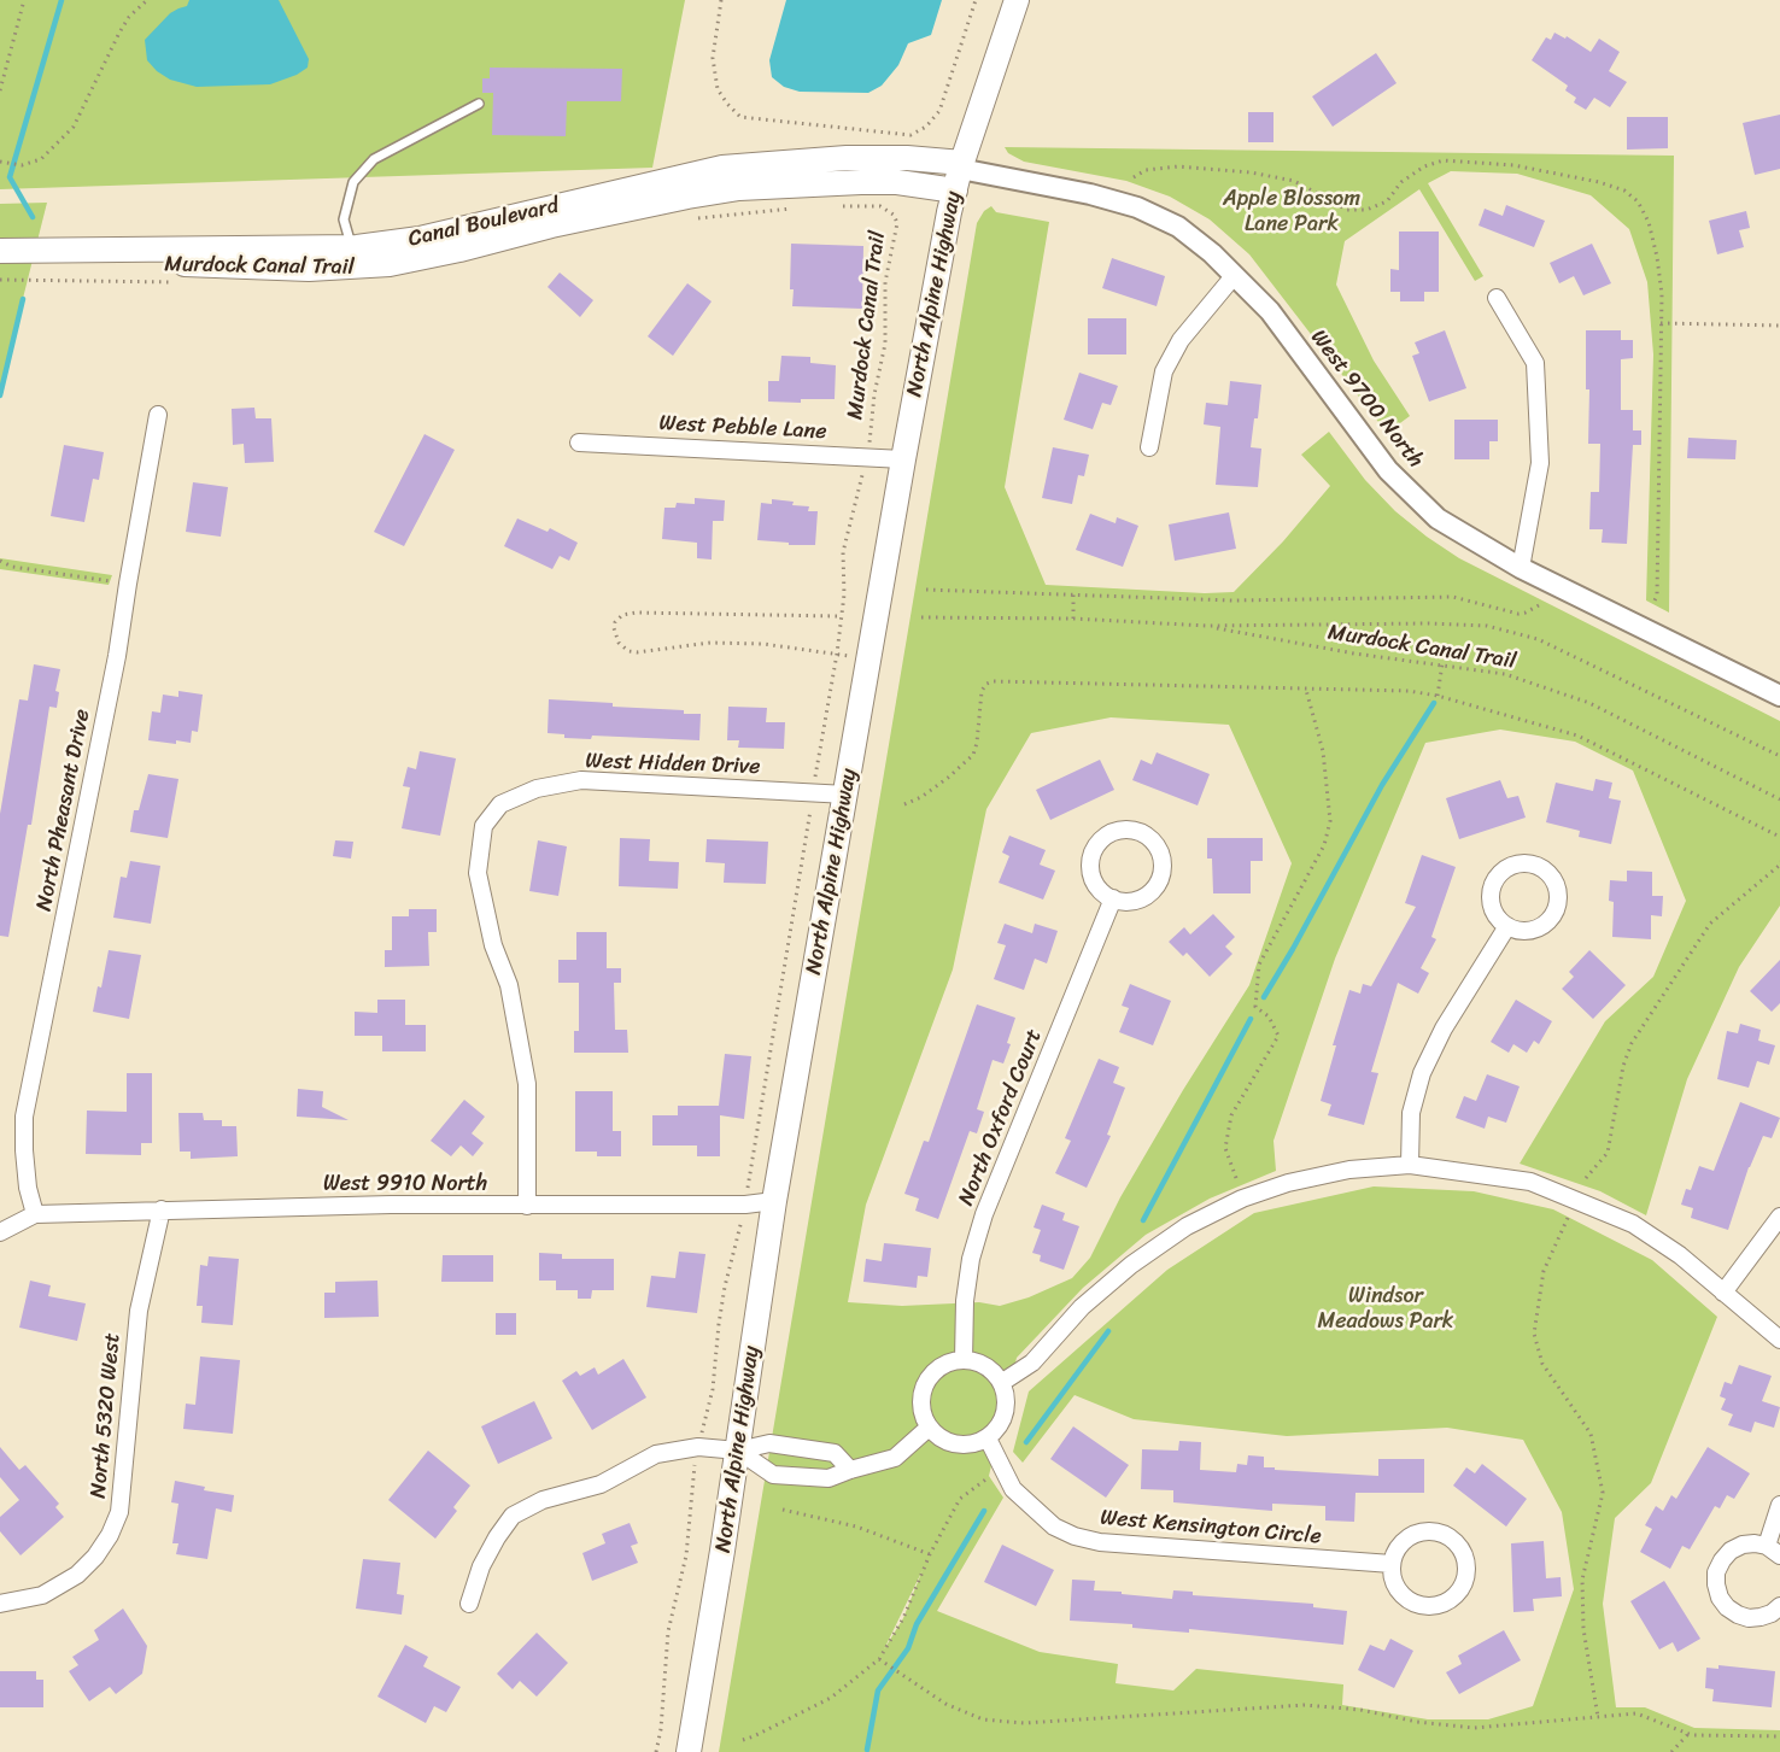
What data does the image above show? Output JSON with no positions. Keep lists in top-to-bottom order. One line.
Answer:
{"streets":{"main road":["Canal Boulevard","North Alpine Highway"],"street":["West 9700 North","West Pebble Lane","West Hidden Drive","North Pheasant Drive","North Oxford Court","West 9910 North","North 5320 West","West Kensington Circle"],"path":["Murdock Canal Trail"]},"crossings":[["Canal Boulevard","North Alpine Highway"],["Canal Boulevard","West 9700 North"],["Murdock Canal Trail","West Pebble Lane"],["North Alpine Highway","West 9700 North"],["North Alpine Highway","West Pebble Lane"],["North Alpine Highway","West Hidden Drive"],["North Alpine Highway","West 9910 North"],["West Hidden Drive","West 9910 North"],["North Pheasant Drive","West 9910 North"],["North Oxford Court","West Kensington Circle"],["West 9910 North","North 5320 West"]],"parks":["Apple Blossom Lane Park","Windsor Meadows Park"]}
